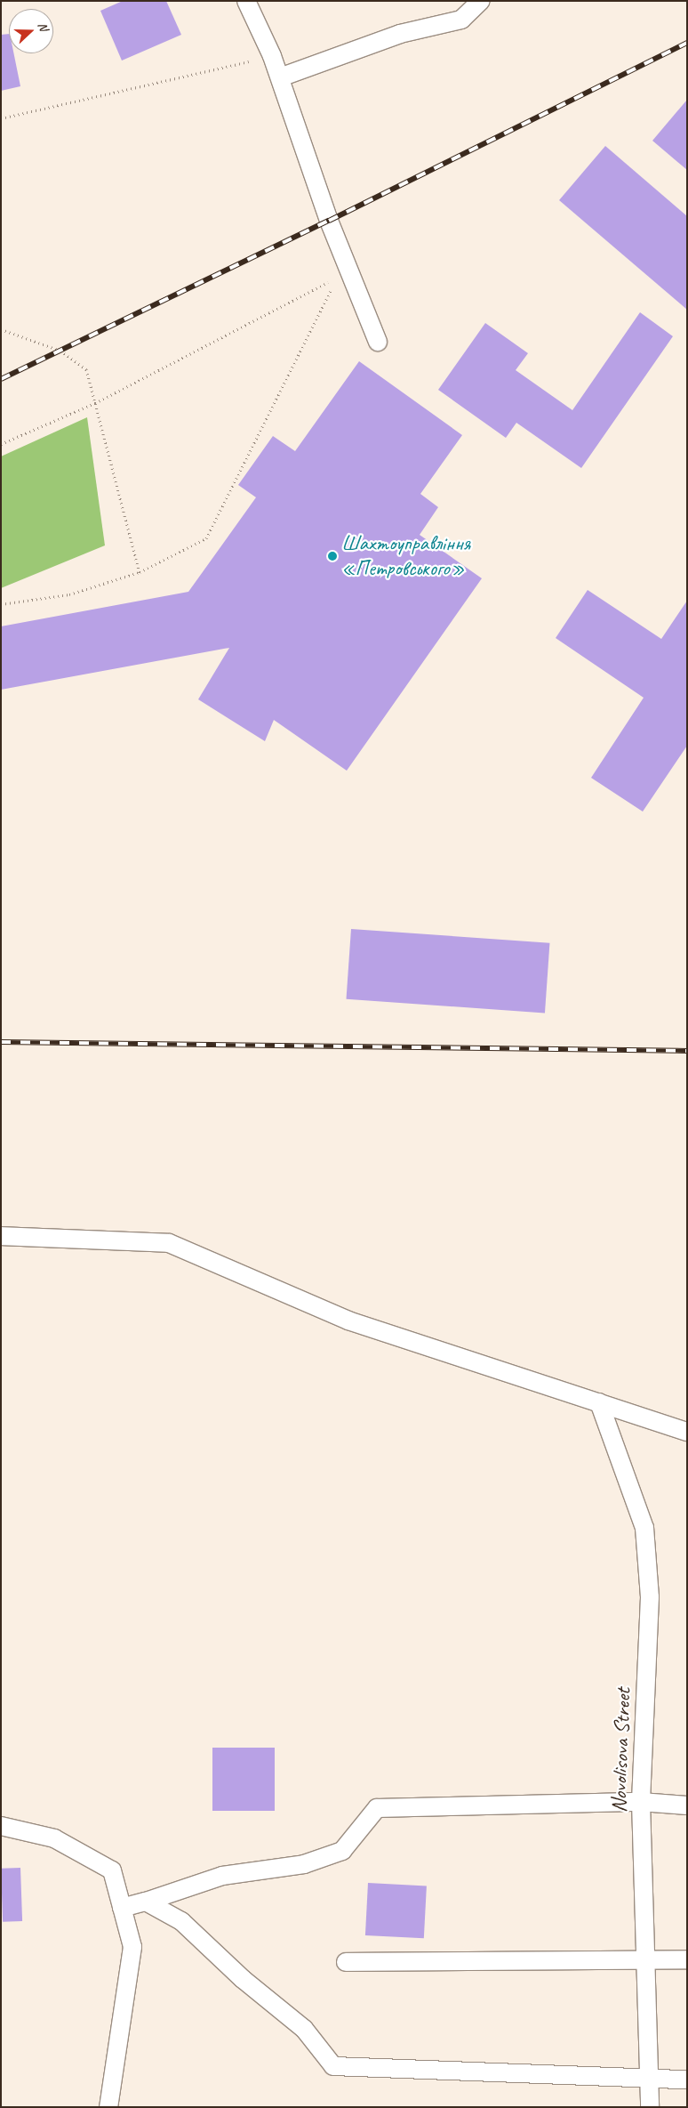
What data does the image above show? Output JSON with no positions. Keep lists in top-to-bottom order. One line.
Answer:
{"streets":{"lane":["Novolisova Street"]},"places":["Шахтоуправління «Петровського»"],"north":"right"}
